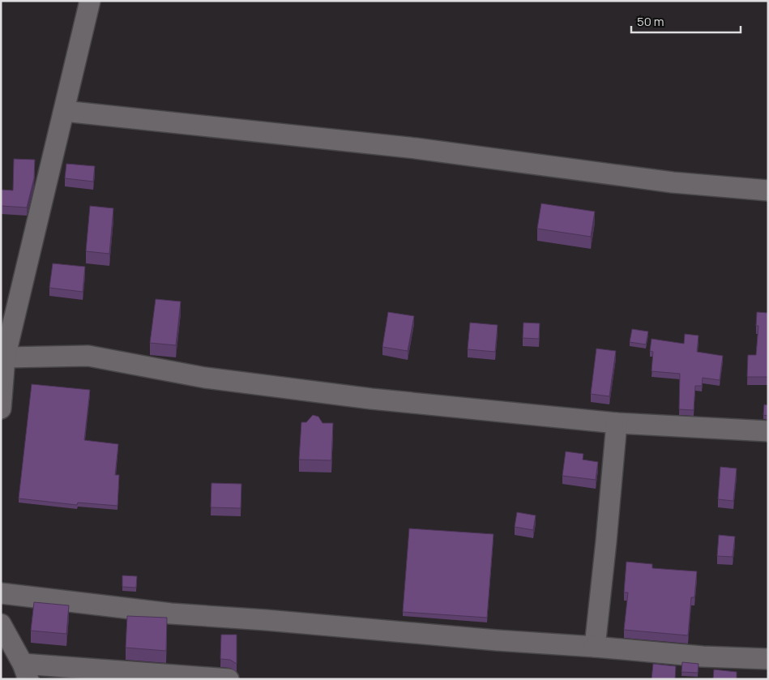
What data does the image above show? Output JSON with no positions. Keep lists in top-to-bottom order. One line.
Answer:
{"scale_bar":"50 m"}
